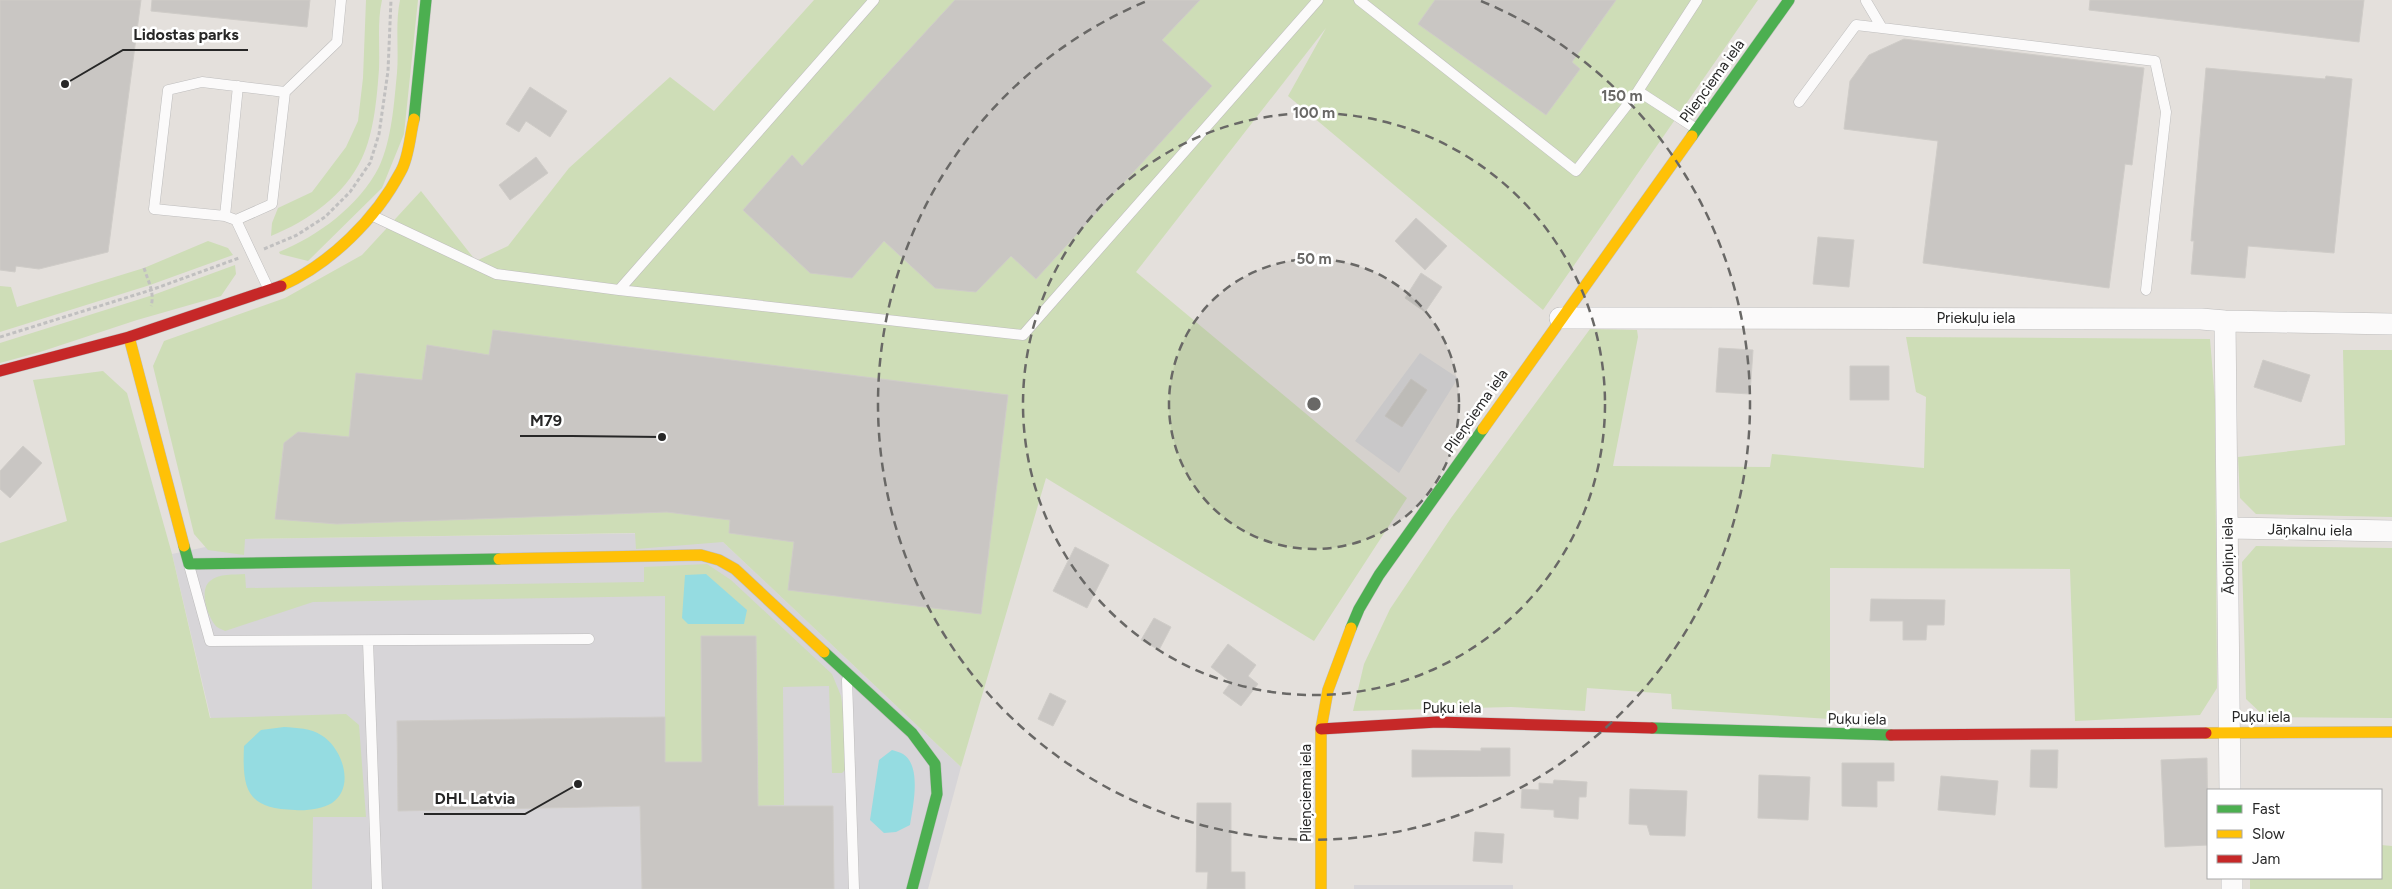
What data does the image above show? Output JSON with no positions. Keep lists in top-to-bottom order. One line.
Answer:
{"streets":{"street":["Plieņciema iela","Priekuļu iela","Jāņkalnu iela","Āboliņu iela","Puķu iela"]},"crossings":[["Plieņciema iela","Priekuļu iela"],["Plieņciema iela","Puķu iela"],["Priekuļu iela","Āboliņu iela"],["Jāņkalnu iela","Āboliņu iela"],["Āboliņu iela","Puķu iela"]],"places":["Lidostas parks","M79","DHL Latvia"],"legend":["Fast","Slow","Jam"],"rings":["150 m","100 m","50 m"]}
